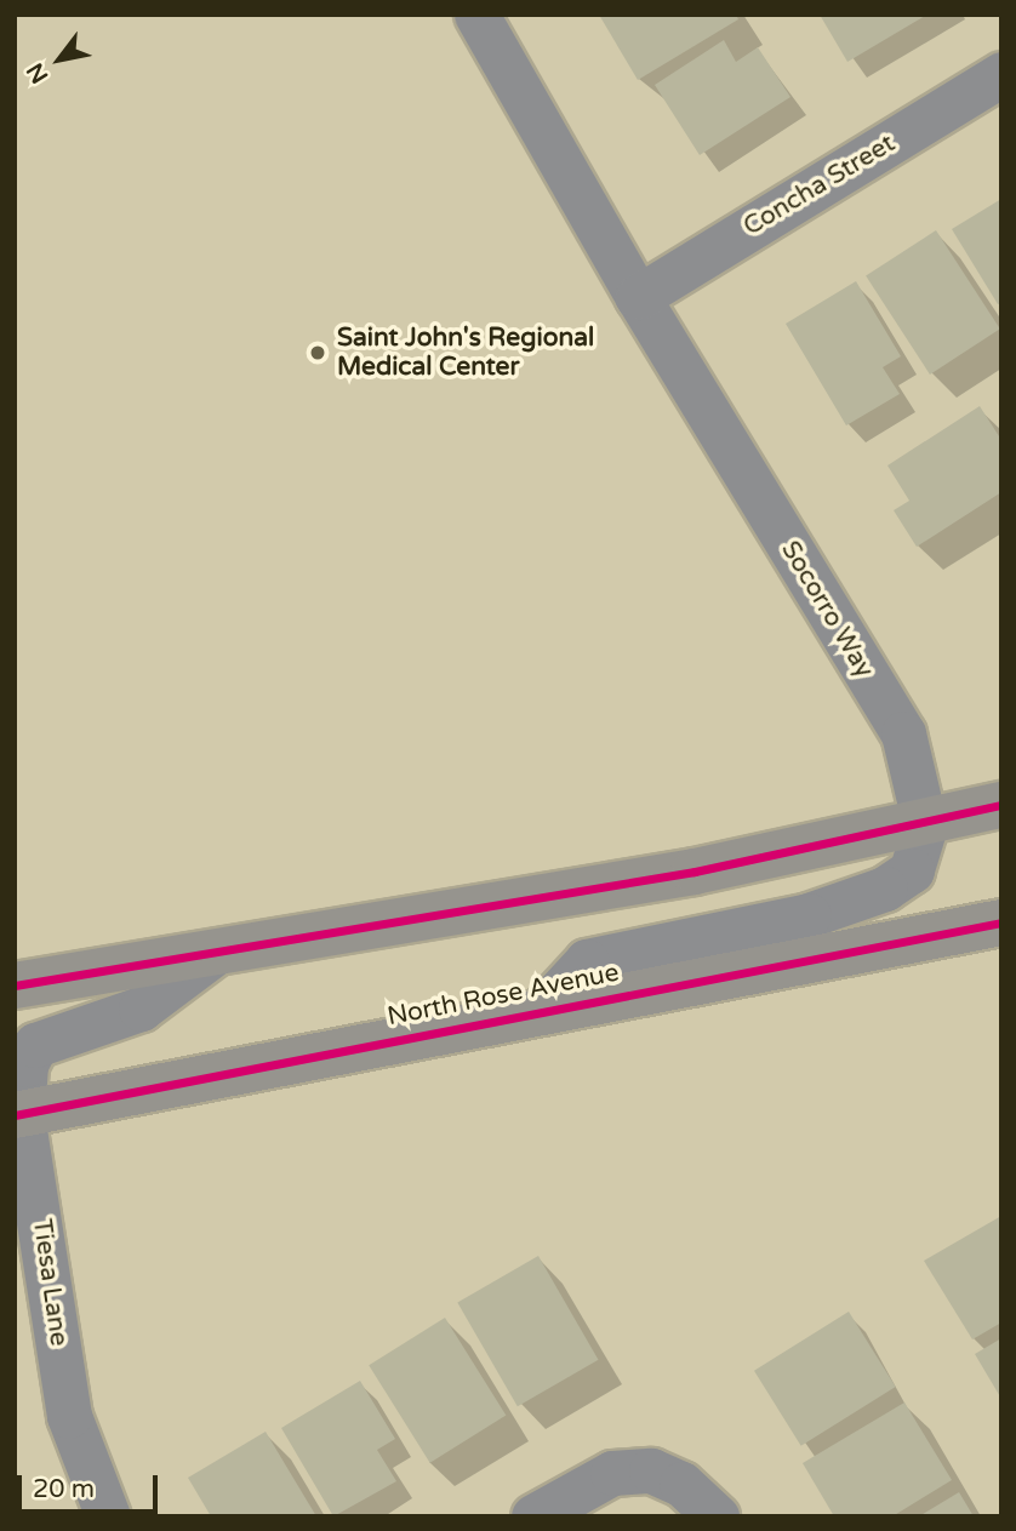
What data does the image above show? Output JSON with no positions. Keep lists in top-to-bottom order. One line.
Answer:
{"streets":{"main road":["North Rose Avenue"],"street":["Concha Street","Socorro Way","Tiesa Lane"]},"crossings":[["Concha Street","Socorro Way"],["North Rose Avenue","Tiesa Lane"]],"places":["Saint John's Regional Medical Center"],"scale_bar":"20 m","north":"bottom left"}
